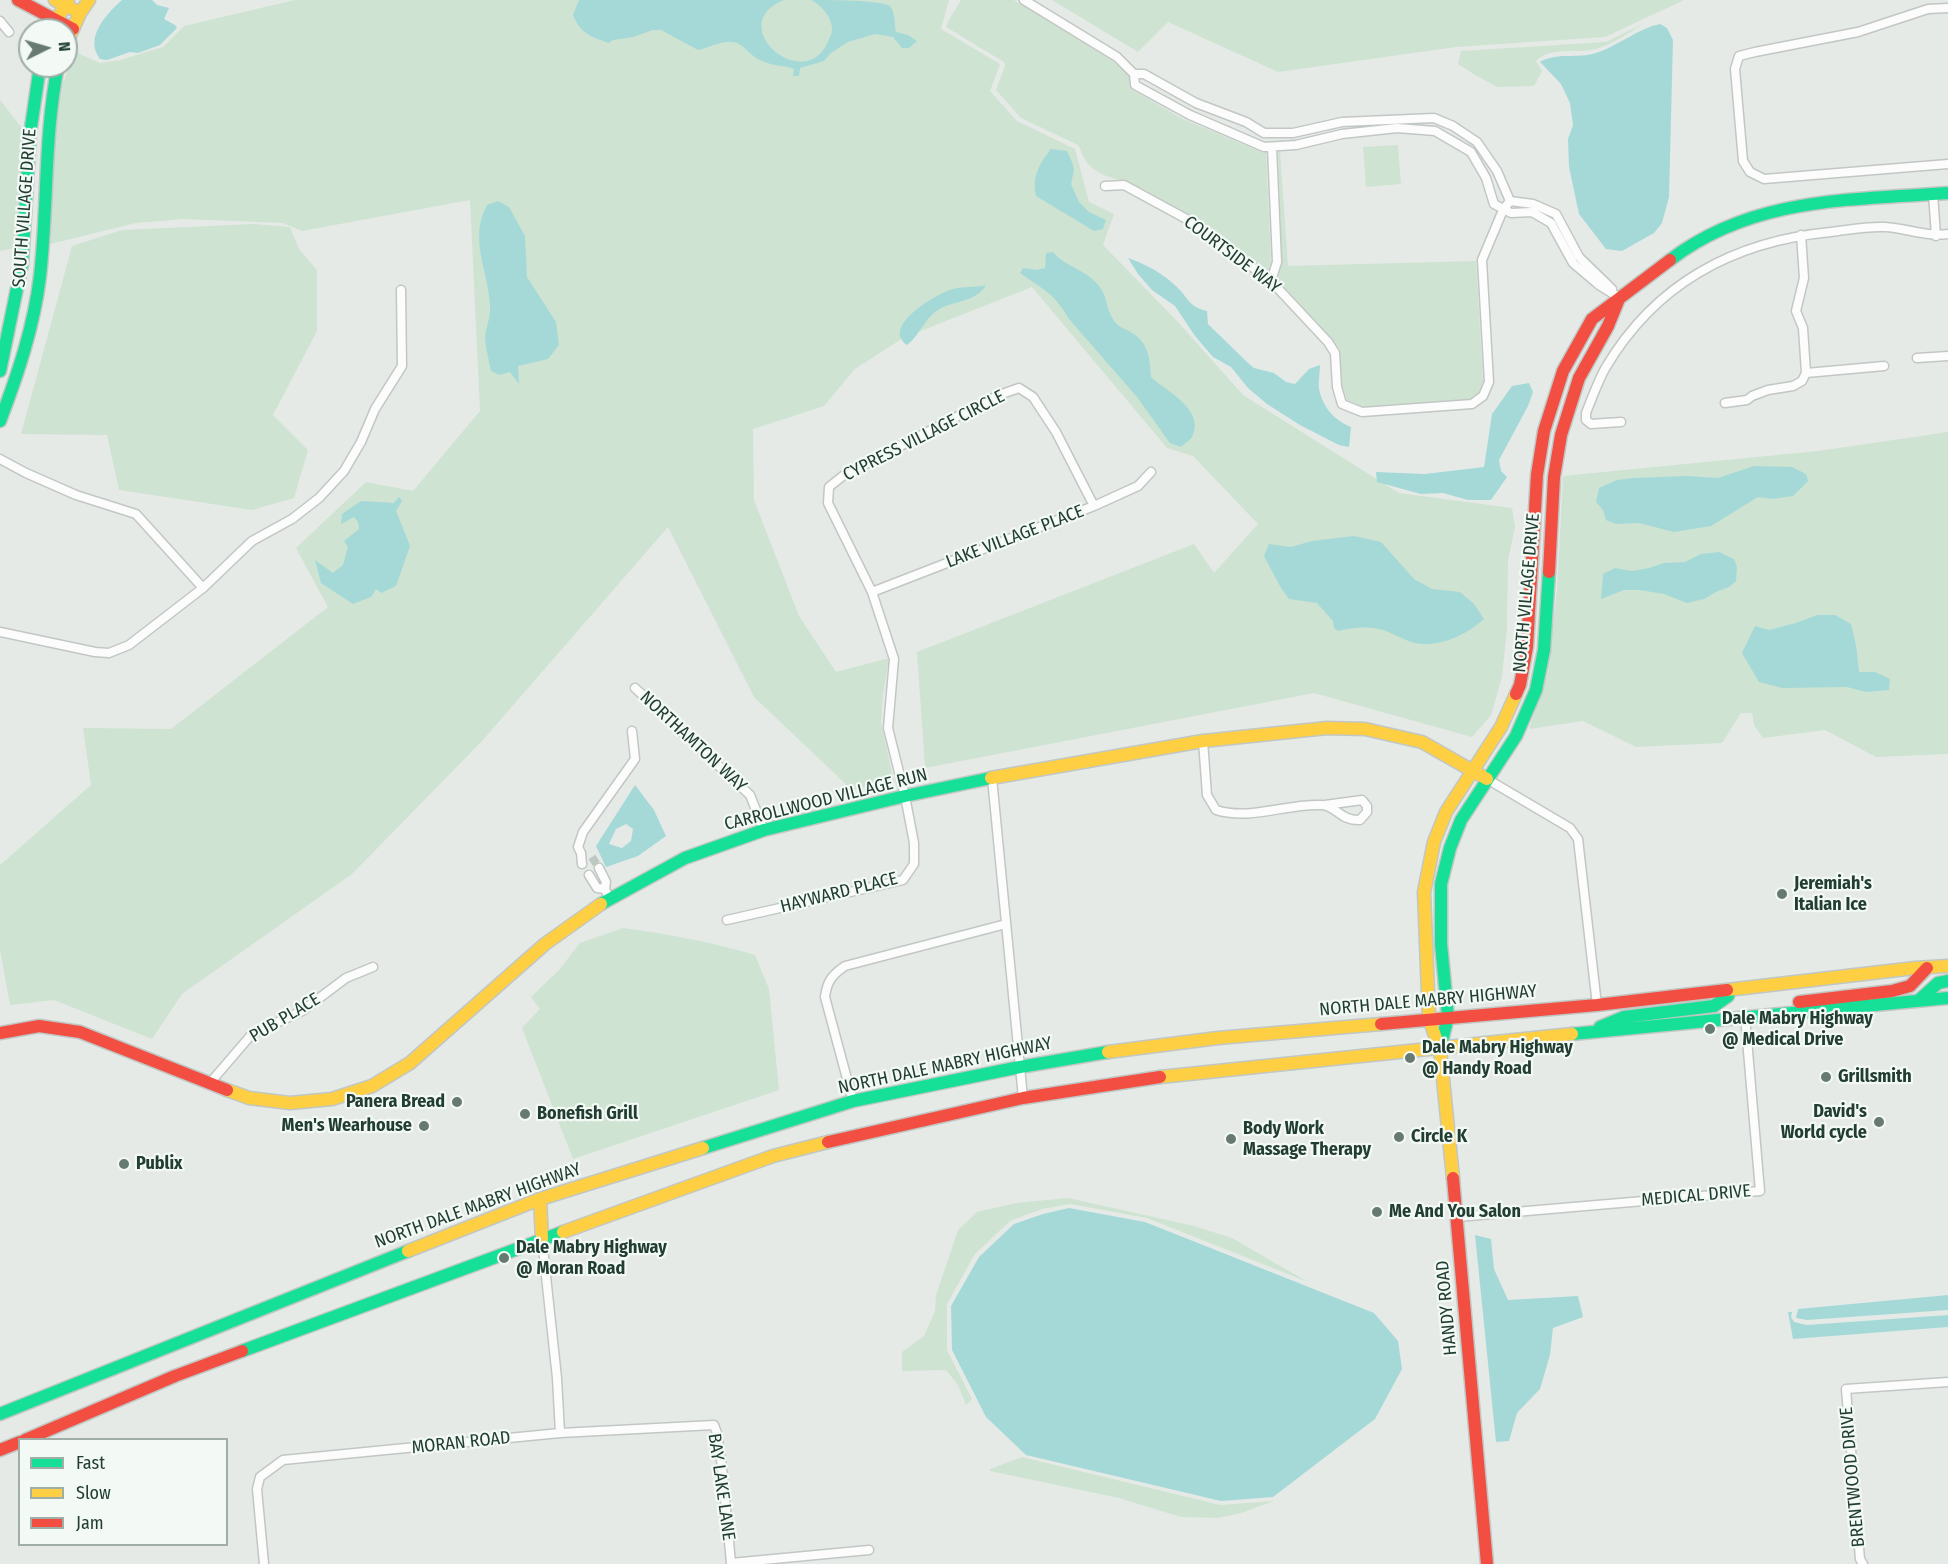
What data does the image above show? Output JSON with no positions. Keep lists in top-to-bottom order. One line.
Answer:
{"streets":{"street":["SOUTH VILLAGE DRIVE","COURTSIDE WAY","CYPRESS VILLAGE CIRCLE","LAKE VILLAGE PLACE","NORTH VILLAGE DRIVE","NORTHAMTON WAY","CARROLLWOOD VILLAGE RUN","HAYWARD PLACE","NORTH DALE MABRY HIGHWAY","PUB PLACE","MEDICAL DRIVE","HANDY ROAD","MORAN ROAD","BRENTWOOD DRIVE","BAY LAKE LANE"]},"crossings":[["CYPRESS VILLAGE CIRCLE","LAKE VILLAGE PLACE"],["CYPRESS VILLAGE CIRCLE","HAYWARD PLACE"],["NORTH VILLAGE DRIVE","CARROLLWOOD VILLAGE RUN"],["NORTH VILLAGE DRIVE","NORTH DALE MABRY HIGHWAY"],["NORTH VILLAGE DRIVE","HANDY ROAD"],["NORTHAMTON WAY","CARROLLWOOD VILLAGE RUN"],["CARROLLWOOD VILLAGE RUN","HAYWARD PLACE"],["CARROLLWOOD VILLAGE RUN","PUB PLACE"],["MEDICAL DRIVE","HANDY ROAD"],["MORAN ROAD","BAY LAKE LANE"]],"places":["Jeremiah's Italian Ice","Dale Mabry Highway @ Medical Drive","Dale Mabry Highway @ Handy Road","Grillsmith","Panera Bread","Bonefish Grill","David's World cycle","Men's Wearhouse","Circle K","Body Work Massage Therapy","Publix","Me And You Salon","Dale Mabry Highway @ Moran Road"],"legend":["Fast","Slow","Jam"],"north":"right"}
